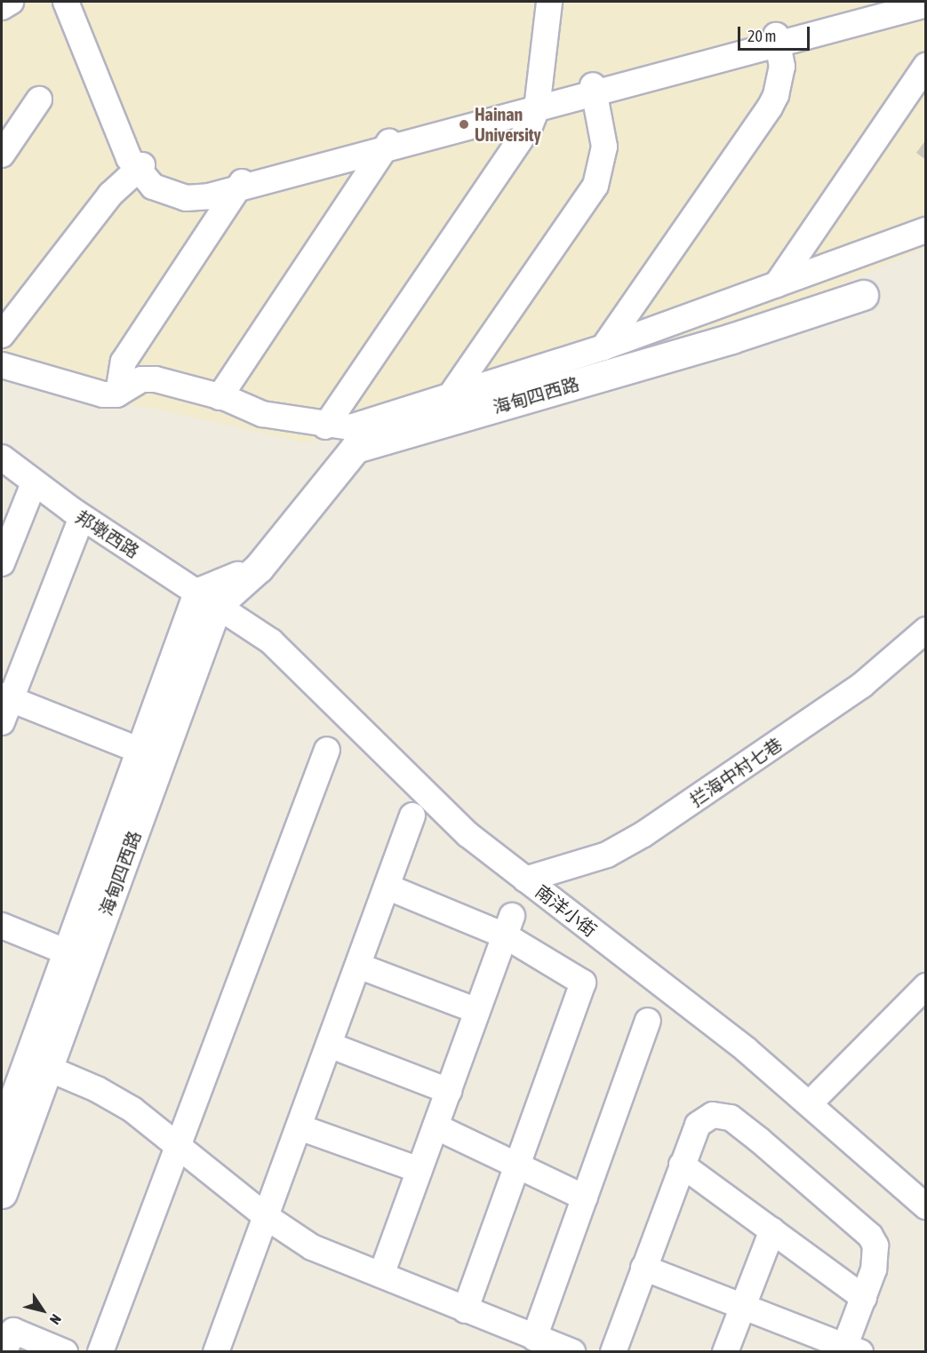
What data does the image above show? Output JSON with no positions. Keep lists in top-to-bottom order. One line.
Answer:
{"streets":{"street":["海甸四西路","邦墩西路","拦海中村七巷","南洋小街"]},"crossings":[["海甸四西路","邦墩西路"],["海甸四西路","南洋小街"],["邦墩西路","南洋小街"],["拦海中村七巷","南洋小街"]],"places":["Hainan University"],"scale_bar":"20 m","north":"bottom right"}
